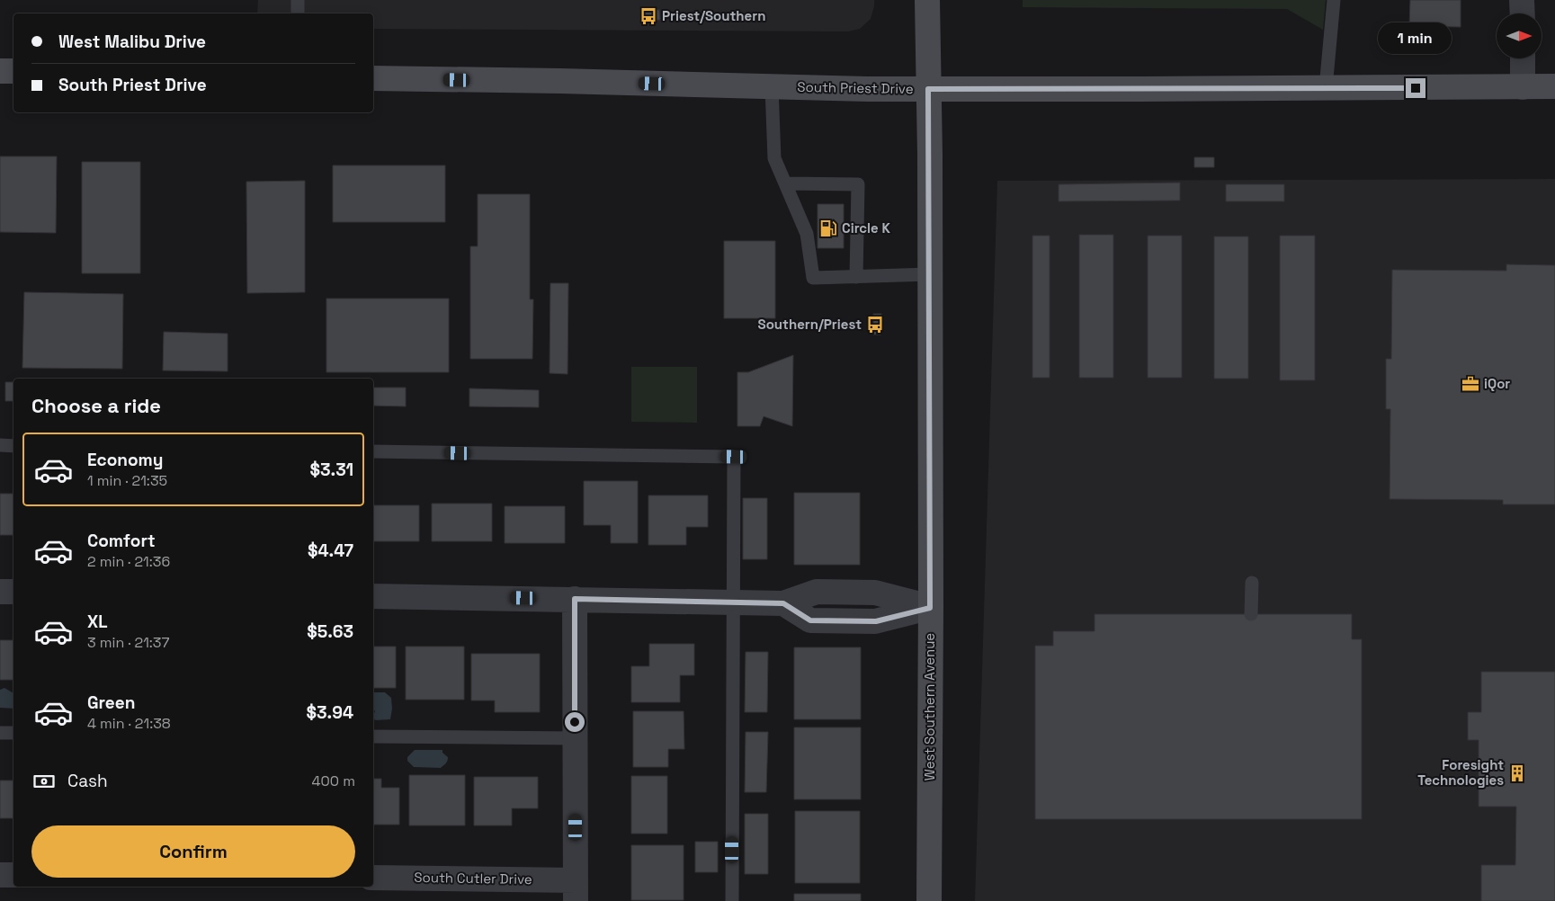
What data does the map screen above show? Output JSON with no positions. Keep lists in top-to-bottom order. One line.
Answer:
{"streets":{"main road":["South Priest Drive","West Southern Avenue"],"street":["South Cutler Drive"]},"crossings":[["South Priest Drive","West Southern Avenue"]],"places":{"bus stop":["Priest/Southern","Southern/Priest"],"fuel station":["Circle K"],"office":["iQor"],"building":["Foresight Technologies"]},"north":"right","page":{"banner":["West Malibu Drive","South Priest Drive"],"bubble":"1 min","heading":"Choose a ride","list":[{"name":"Economy","note":"1 min · 21:35","value":"$3.31"},{"name":"Comfort","note":"2 min · 21:36","value":"$4.47"},{"name":"XL","note":"3 min · 21:37","value":"$5.63"},{"name":"Green","note":"4 min · 21:38","value":"$3.94"}],"pay":["Cash","400 m"],"buttons":"Confirm"}}
